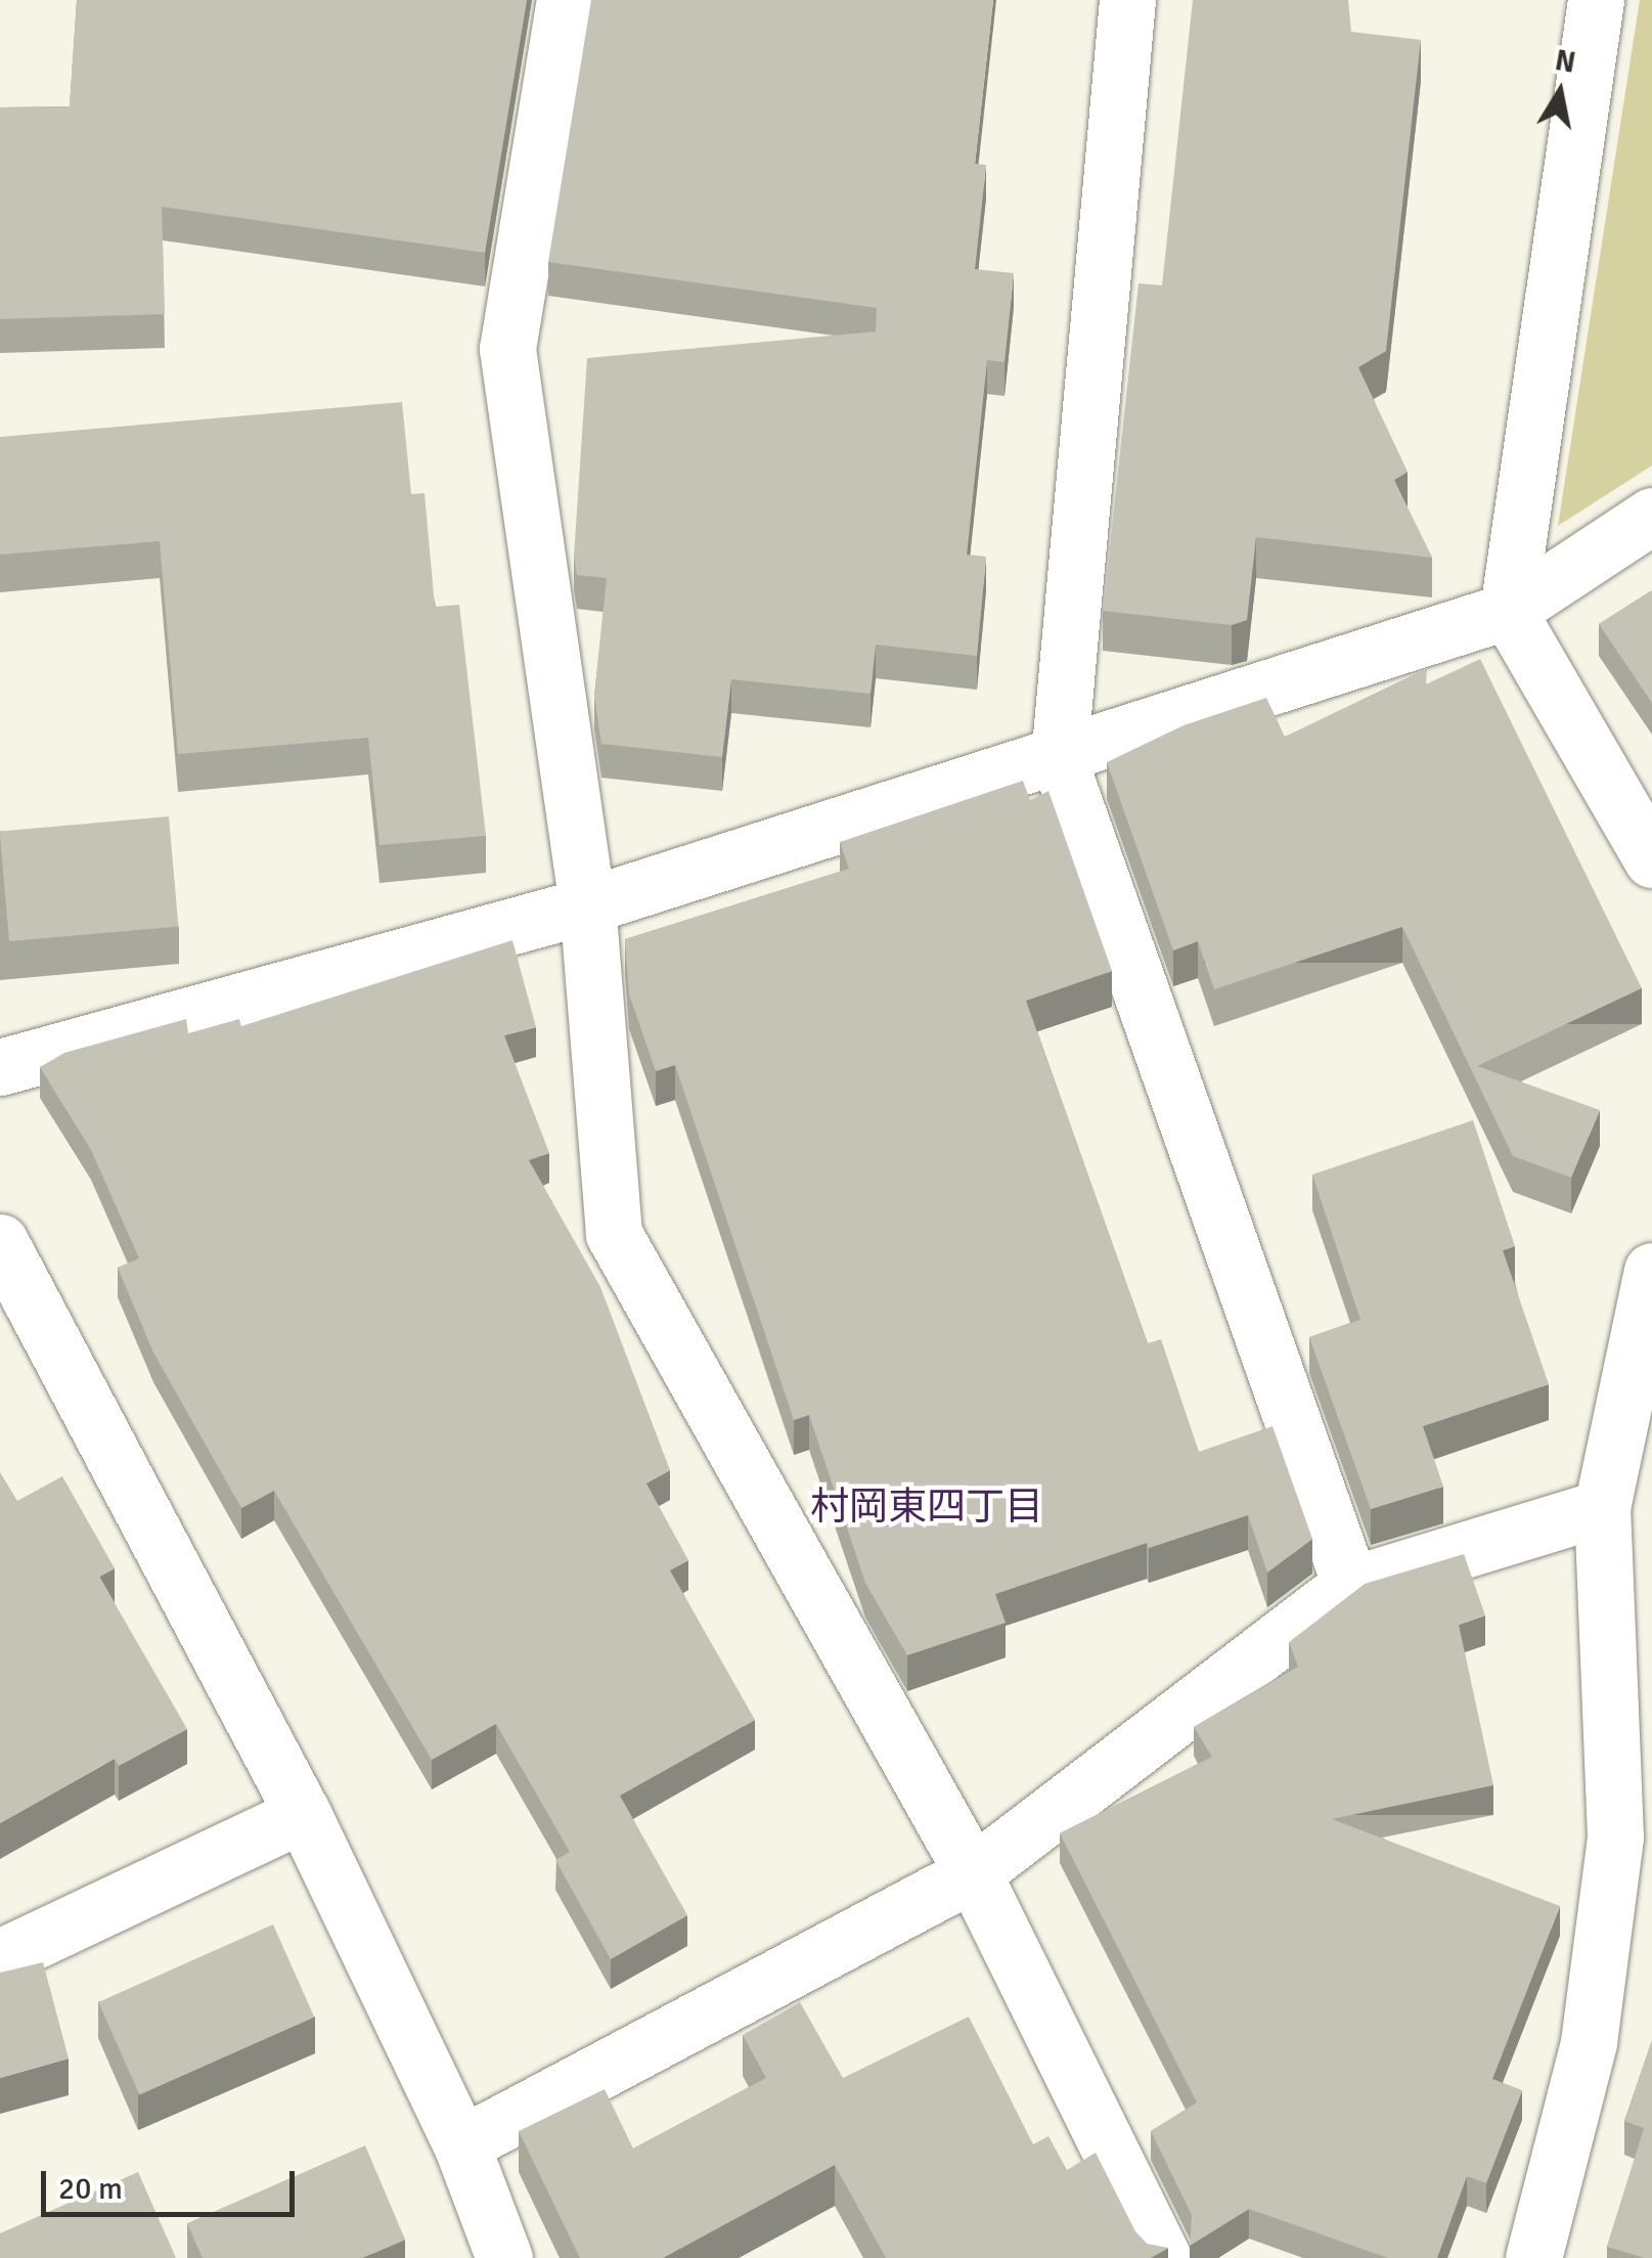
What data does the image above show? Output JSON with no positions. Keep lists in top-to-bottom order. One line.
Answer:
{"districts":["村岡東四丁目"],"scale_bar":"20 m","north":"top"}
